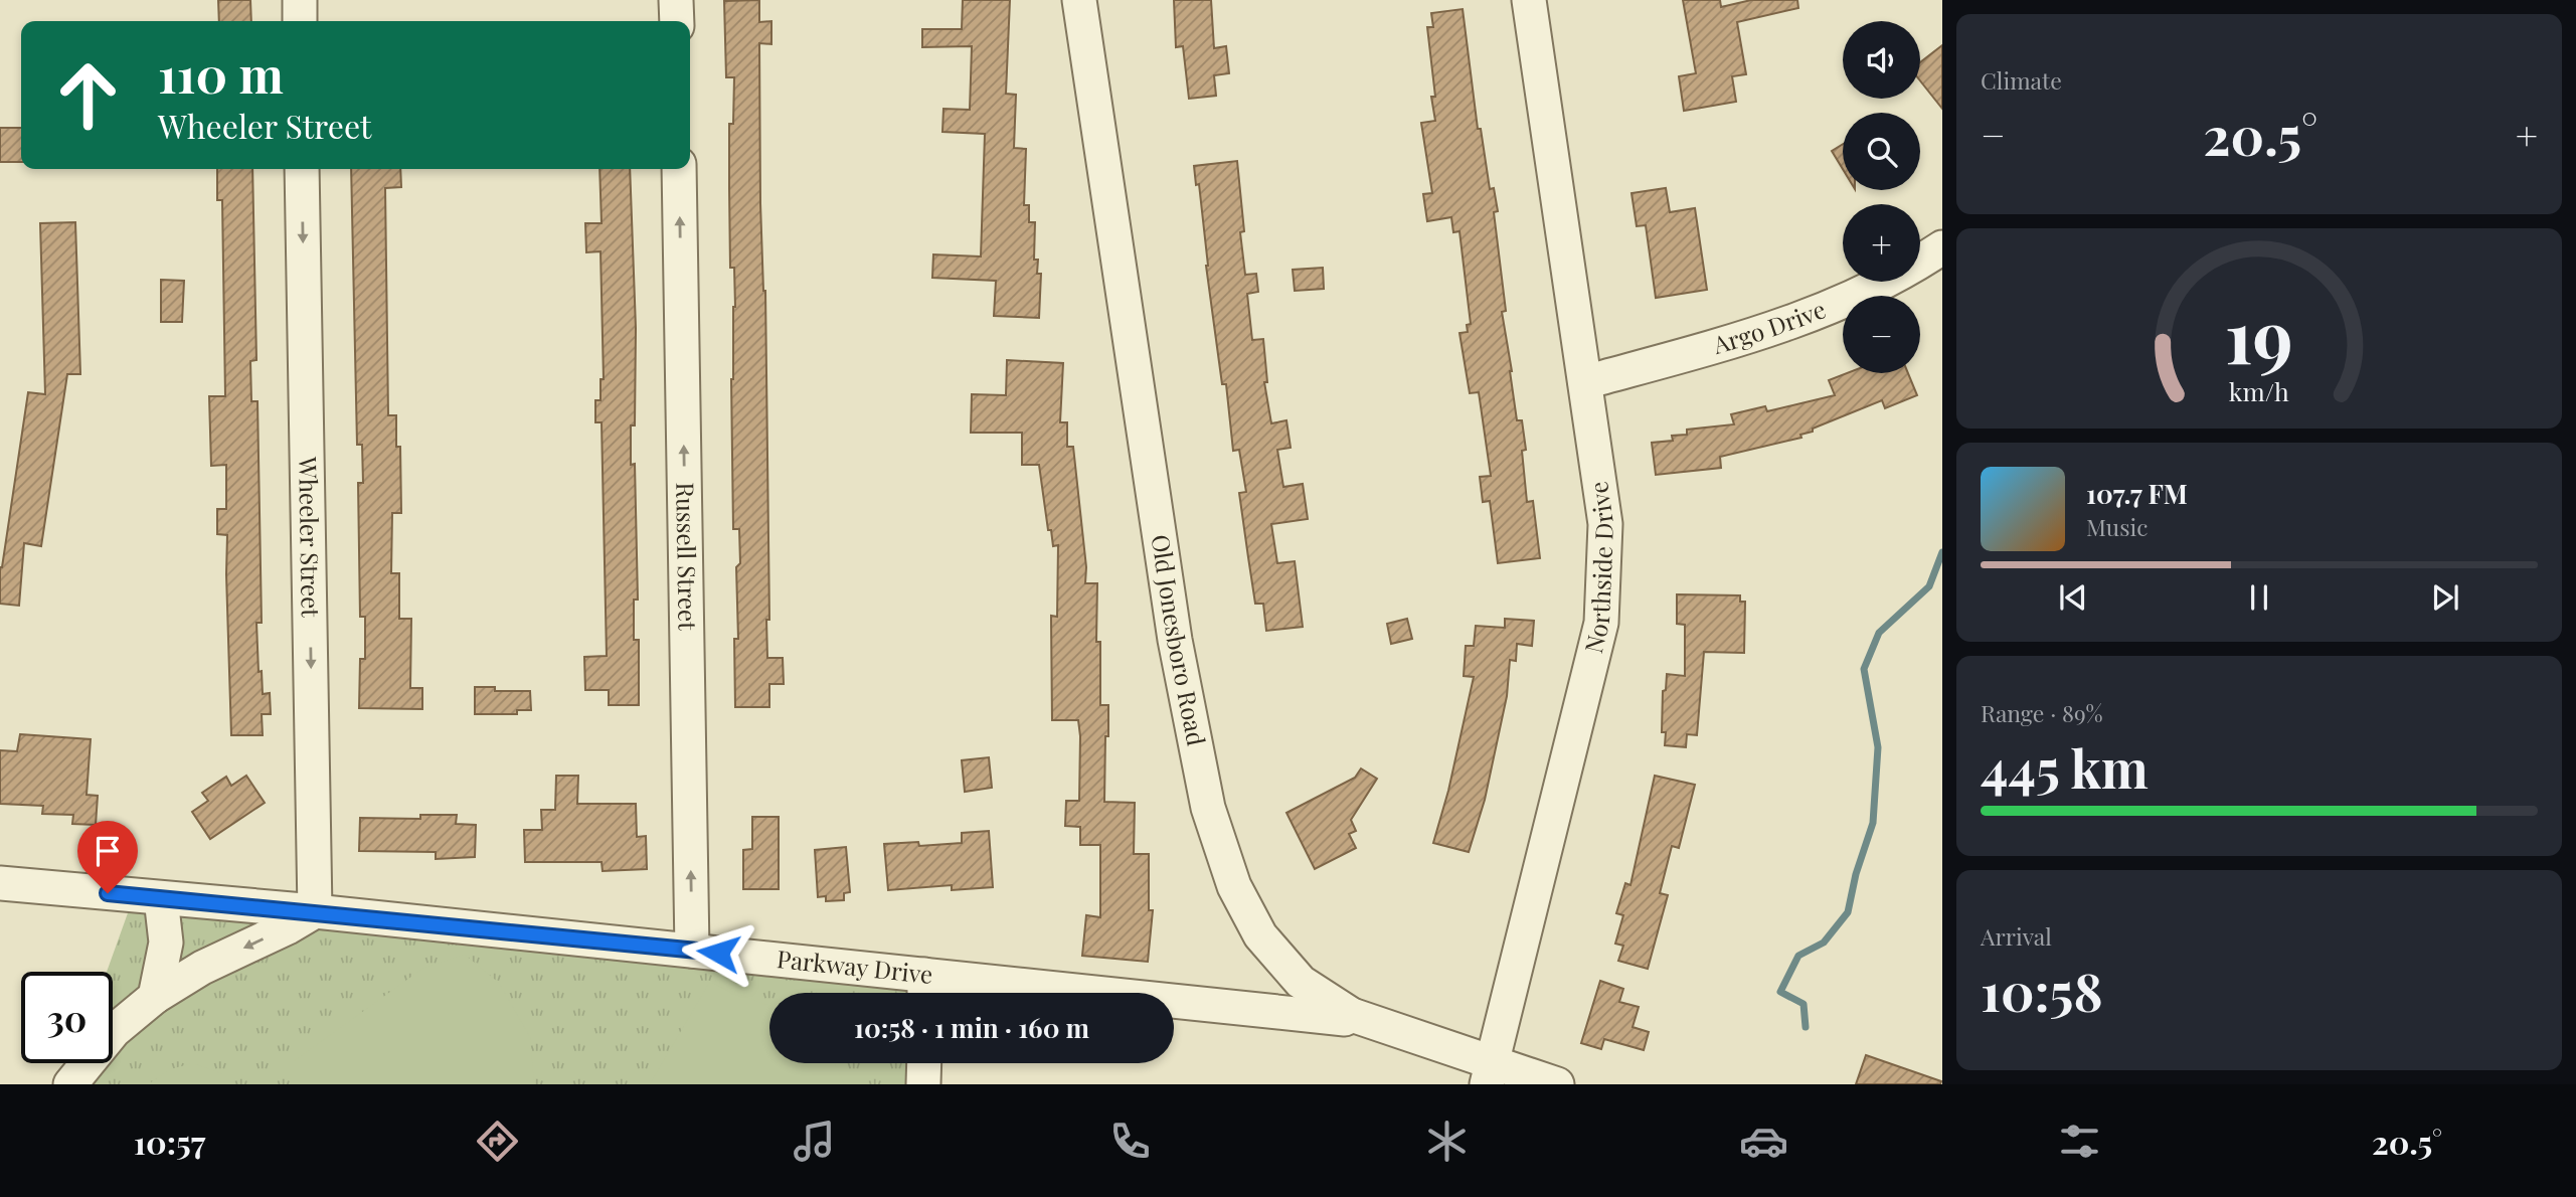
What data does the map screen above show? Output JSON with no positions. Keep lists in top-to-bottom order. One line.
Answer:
{"streets":{"street":["Argo Drive","Wheeler Street","Russell Street","Northside Drive","Old Jonesboro Road","Parkway Drive"]},"crossings":[["Argo Drive","Northside Drive"],["Wheeler Street","Parkway Drive"],["Russell Street","Parkway Drive"],["Northside Drive","Old Jonesboro Road"],["Old Jonesboro Road","Parkway Drive"]],"one_way":["Wheeler Street","Russell Street"],"page":{"tile":["Climate",["Range · 89%","445 km"],["Arrival","10:58"]],"map_buttons":["+","−"],"turn":["110 m","Wheeler Street"],"heat":["−","20.5°","+"],"song":["107.7 FM","Music"],"limit":"30","trip":"10:58 · 1 min · 160 m","tabs":["10:57","20.5°"],"gauge":["19","km/h"]}}
